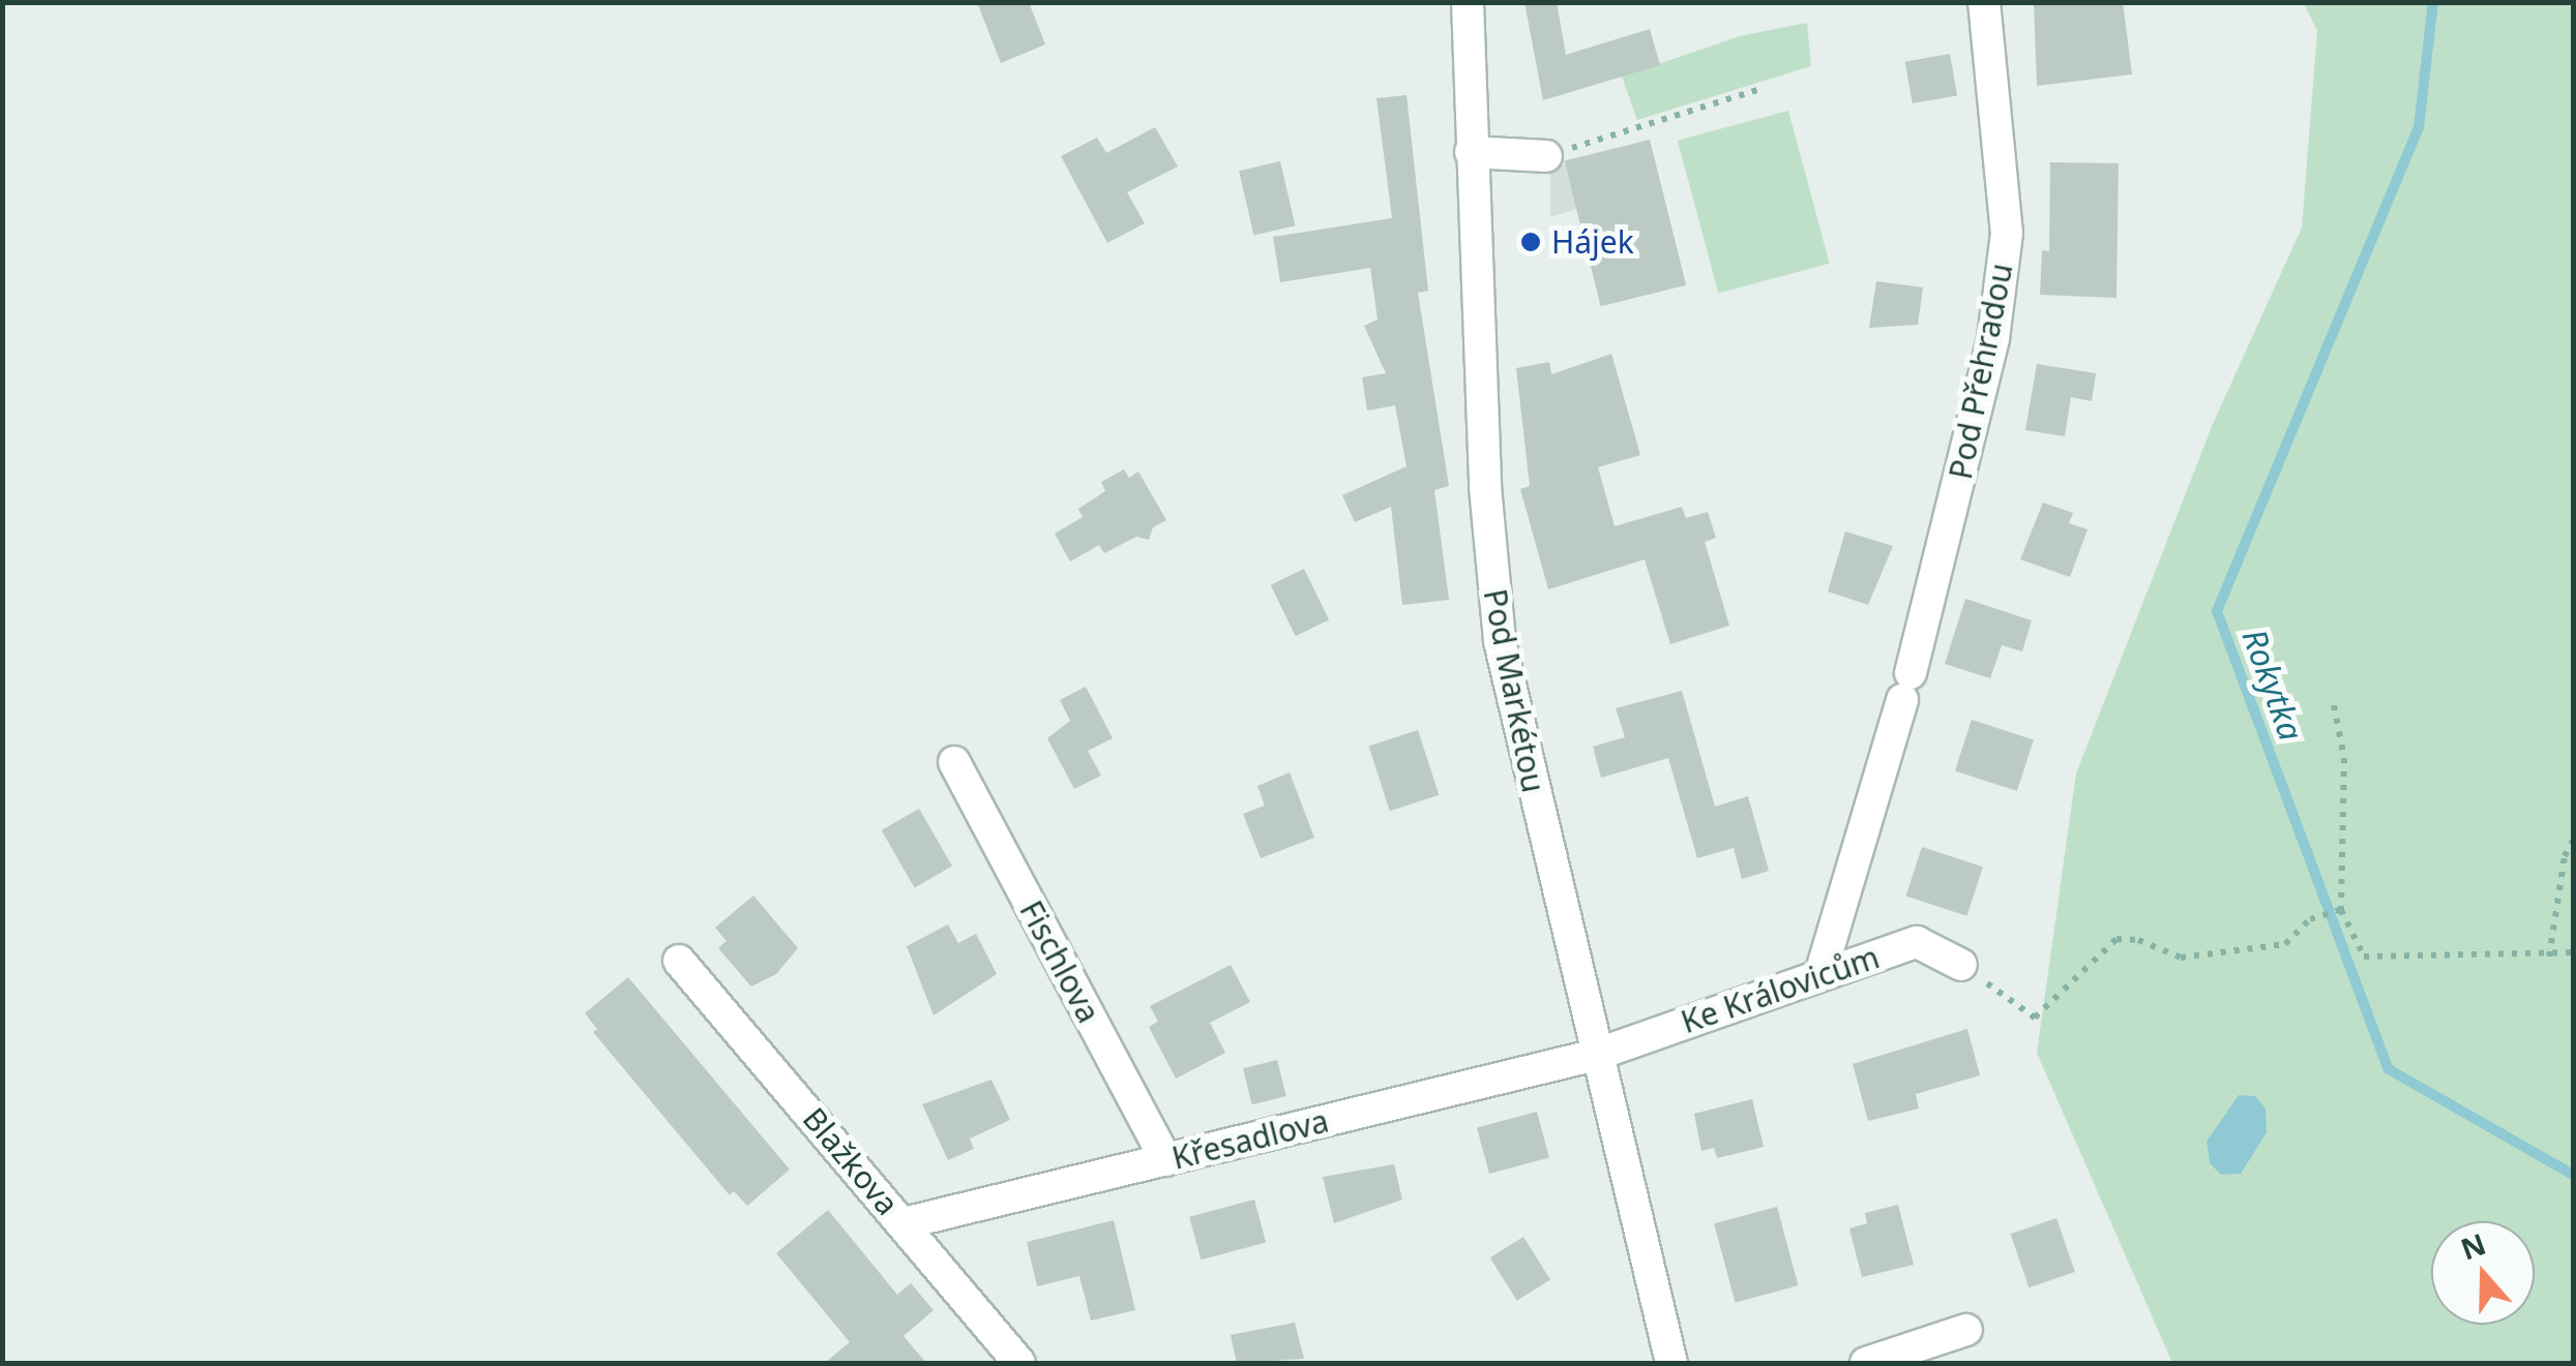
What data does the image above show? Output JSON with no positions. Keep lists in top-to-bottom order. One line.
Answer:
{"streets":{"street":["Pod Přehradou","Pod Markétou","Fischlova","Ke Královicům","Křesadlova","Blažkova"]},"crossings":[["Pod Přehradou","Ke Královicům"],["Pod Markétou","Ke Královicům"],["Pod Markétou","Křesadlova"],["Fischlova","Křesadlova"],["Ke Královicům","Křesadlova"],["Křesadlova","Blažkova"]],"water":["Rokytka"],"places":["Hájek"],"north":"top"}
